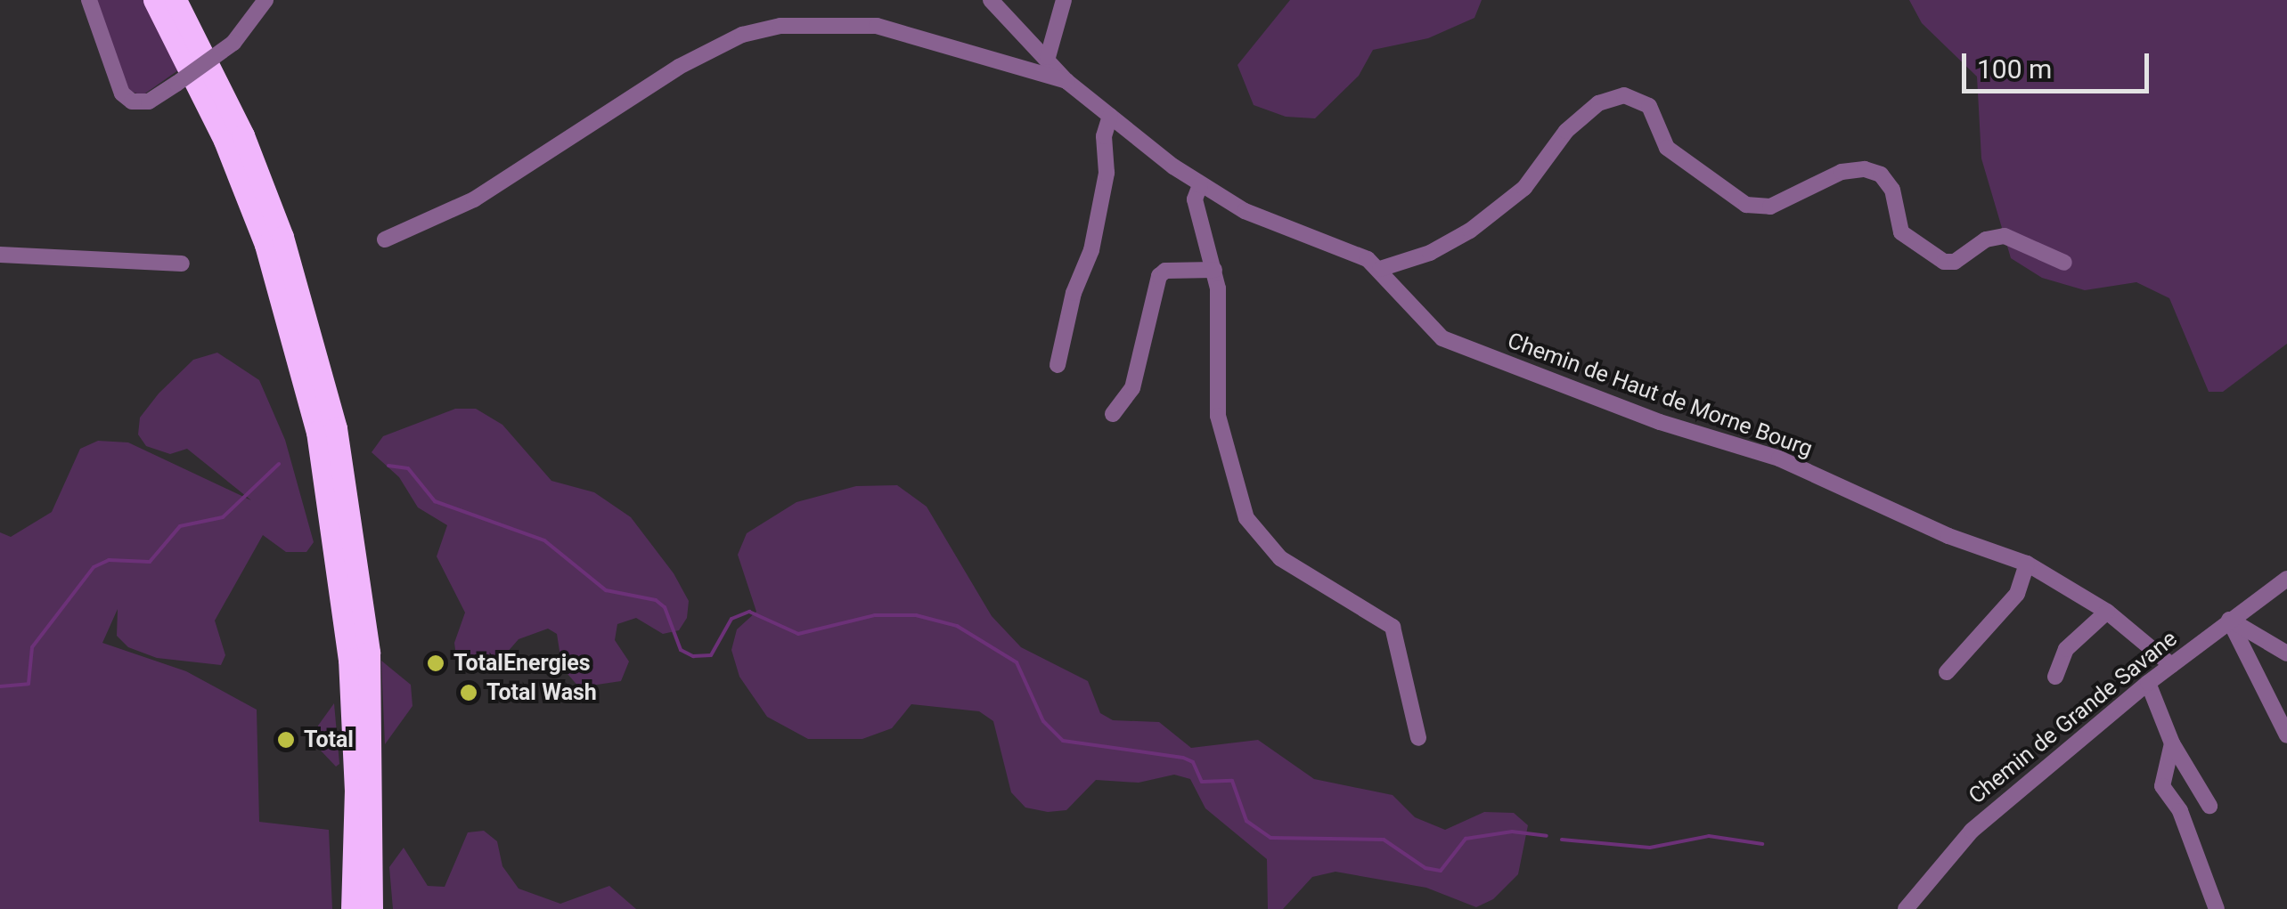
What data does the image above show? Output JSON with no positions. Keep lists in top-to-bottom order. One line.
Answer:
{"streets":{"street":["Chemin de Haut de Morne Bourg","Chemin de Grande Savane"]},"crossings":[["Chemin de Haut de Morne Bourg","Chemin de Grande Savane"]],"places":["TotalEnergies","Total Wash","Total"],"scale_bar":"100 m"}
